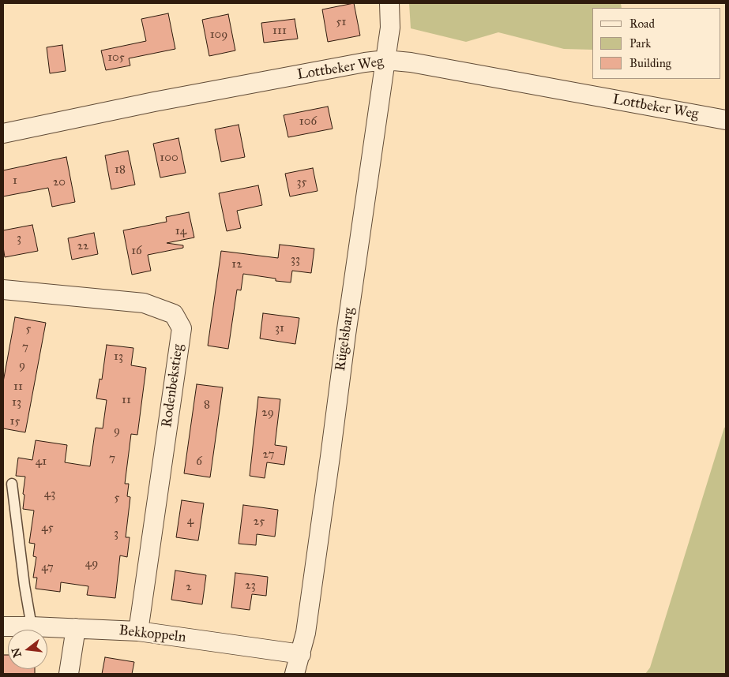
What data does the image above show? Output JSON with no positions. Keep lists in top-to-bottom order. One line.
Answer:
{"streets":{"street":["Lottbeker Weg","Rügelsbarg","Rodenbekstieg","Bekkoppeln"]},"crossings":[["Lottbeker Weg","Rügelsbarg"],["Rügelsbarg","Bekkoppeln"],["Rodenbekstieg","Bekkoppeln"]],"house_numbers":["51","111","109","105","106","100","18","1","20","35","14","3","22","16","33","12","31","5","7","13","9","11","11","13","8","29","15","9","27","7","41","6","43","5","4","25","45","3","49","47","23","2"],"legend":["Road","Park","Building"],"north":"left"}
